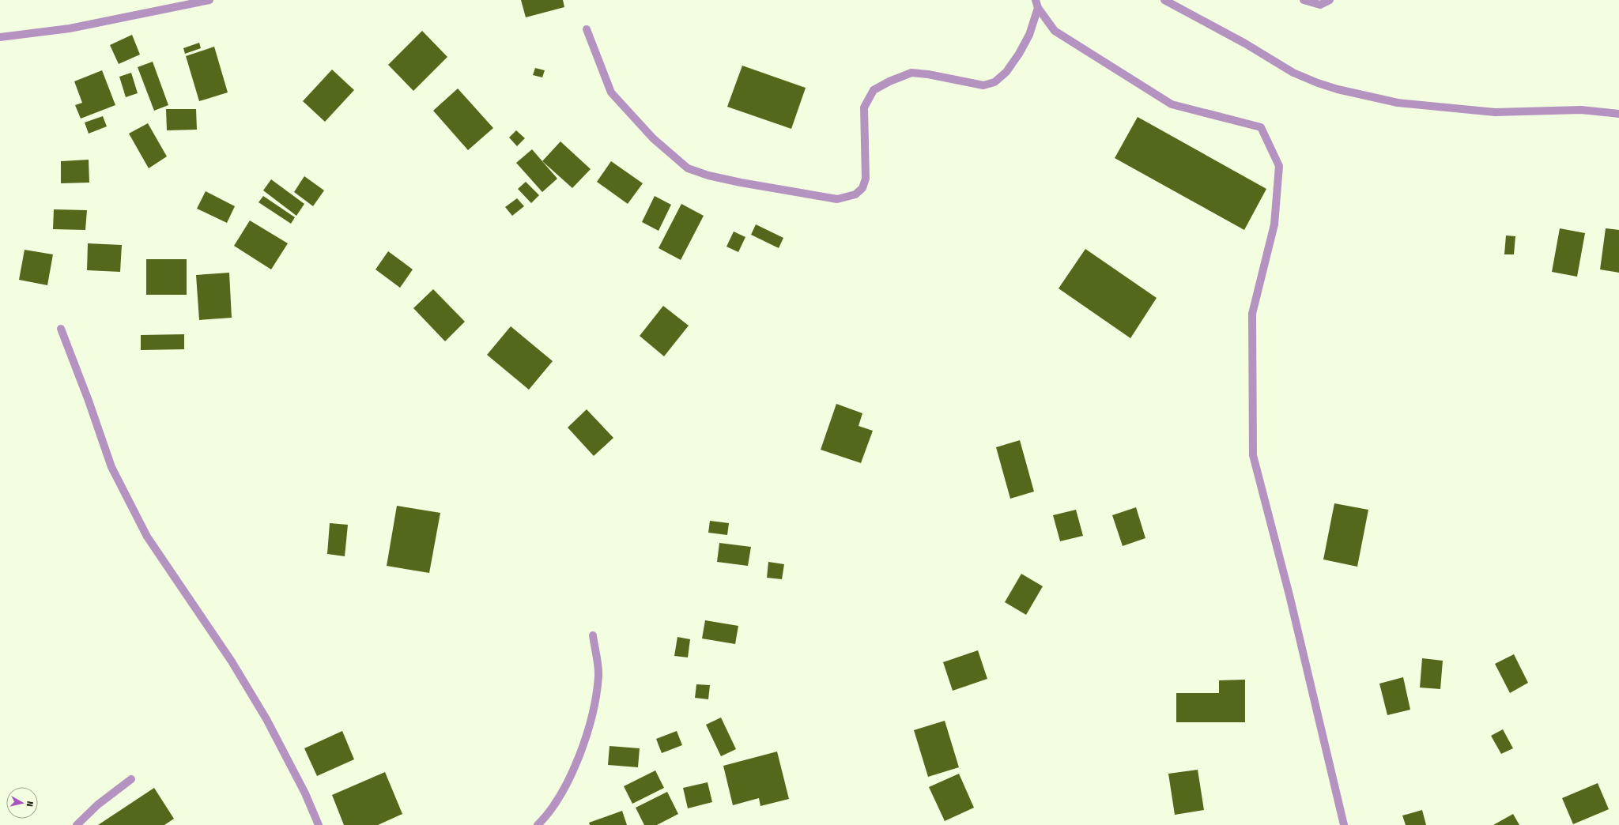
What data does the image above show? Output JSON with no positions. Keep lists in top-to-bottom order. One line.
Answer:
{"north":"right"}
